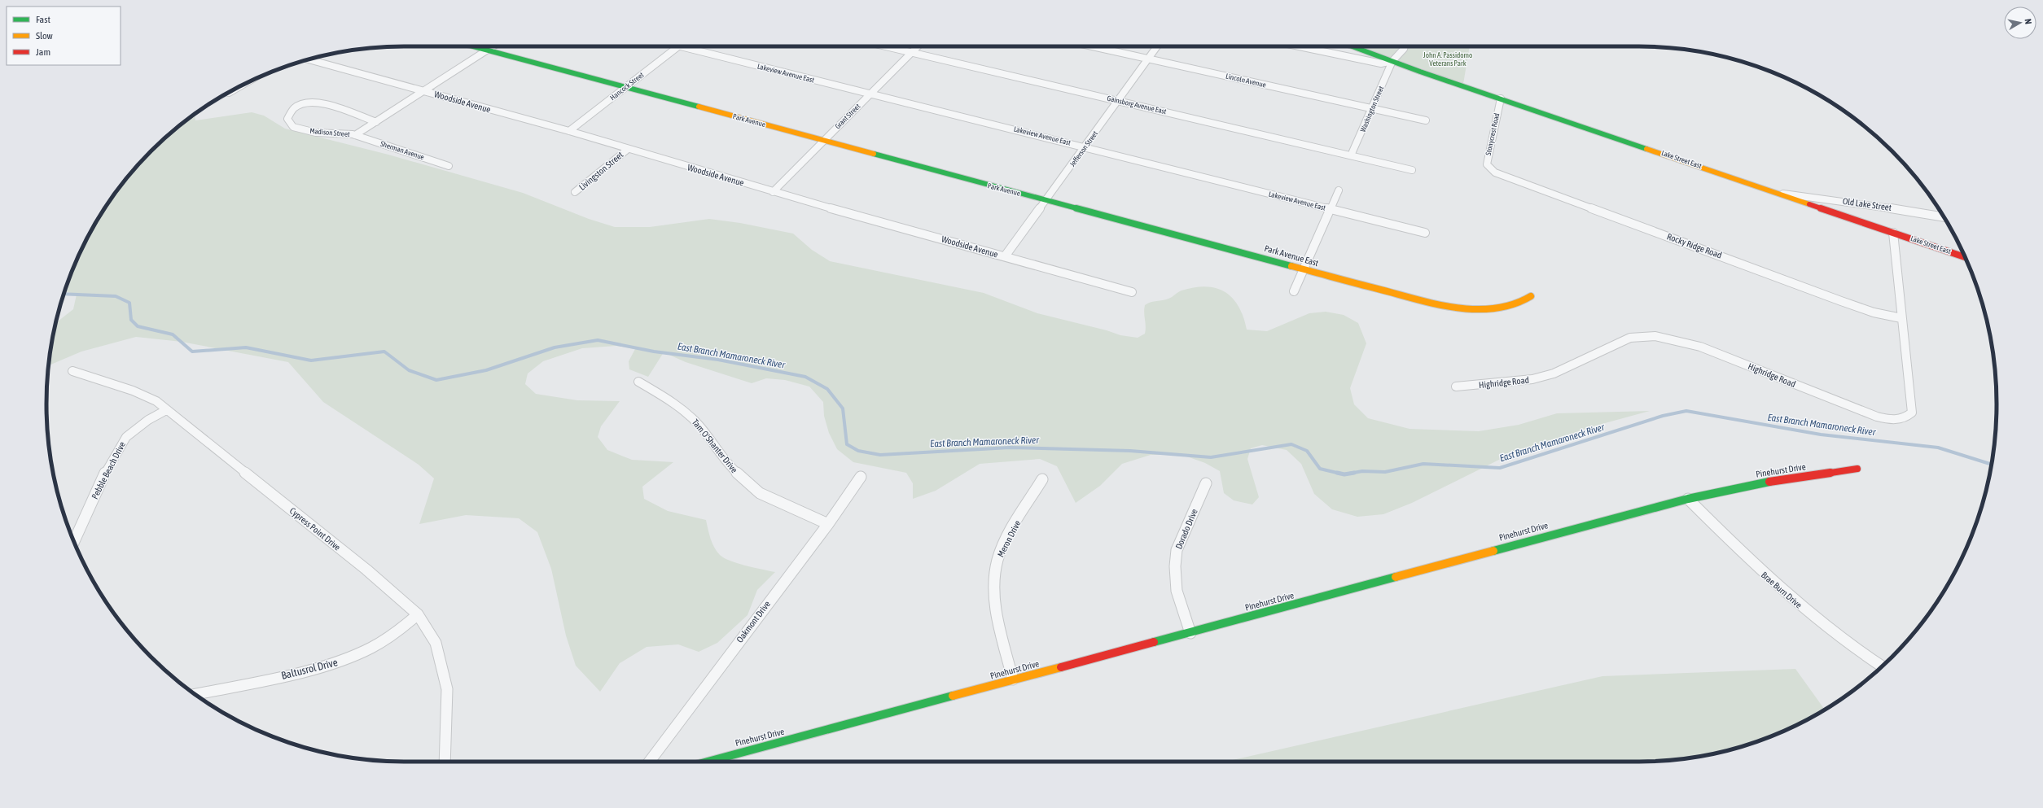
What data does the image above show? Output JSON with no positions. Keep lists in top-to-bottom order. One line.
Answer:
{"streets":{"street":["Lakeview Avenue East","Lincoln Avenue","Hancock Street","Woodside Avenue","Gainsborg Avenue East","Washington Street","Grant Street","Park Avenue","Madison Street","Stonycrest Road","Jefferson Street","Sherman Avenue","Lake Street East","Livingston Street","Old Lake Street","Rocky Ridge Road","Park Avenue East","Highridge Road","Tam O'Shanter Drive","Pebble Beach Drive","Pinehurst Drive","Cypress Point Drive","Dorado Drive","Meron Drive","Brae Burn Drive","Oakmont Drive","Baltusrol Drive"]},"crossings":[["Lakeview Avenue East","Grant Street"],["Lakeview Avenue East","Jefferson Street"],["Lincoln Avenue","Washington Street"],["Lincoln Avenue","Jefferson Street"],["Hancock Street","Woodside Avenue"],["Hancock Street","Park Avenue"],["Woodside Avenue","Grant Street"],["Woodside Avenue","Madison Street"],["Woodside Avenue","Jefferson Street"],["Woodside Avenue","Livingston Street"],["Gainsborg Avenue East","Washington Street"],["Gainsborg Avenue East","Grant Street"],["Gainsborg Avenue East","Jefferson Street"],["Washington Street","Lake Street East"],["Grant Street","Park Avenue"],["Park Avenue","Madison Street"],["Park Avenue","Jefferson Street"],["Park Avenue","Park Avenue East"],["Madison Street","Sherman Avenue"],["Stonycrest Road","Lake Street East"],["Stonycrest Road","Rocky Ridge Road"],["Jefferson Street","Park Avenue East"],["Lake Street East","Old Lake Street"],["Lake Street East","Highridge Road"],["Rocky Ridge Road","Highridge Road"],["Tam O'Shanter Drive","Oakmont Drive"],["Pebble Beach Drive","Cypress Point Drive"],["Pinehurst Drive","Dorado Drive"],["Pinehurst Drive","Meron Drive"],["Pinehurst Drive","Brae Burn Drive"],["Cypress Point Drive","Baltusrol Drive"]],"water":["East Branch Mamaroneck River"],"parks":["John A. Passidomo Veterans Park"],"legend":["Fast","Slow","Jam"],"north":"right"}
